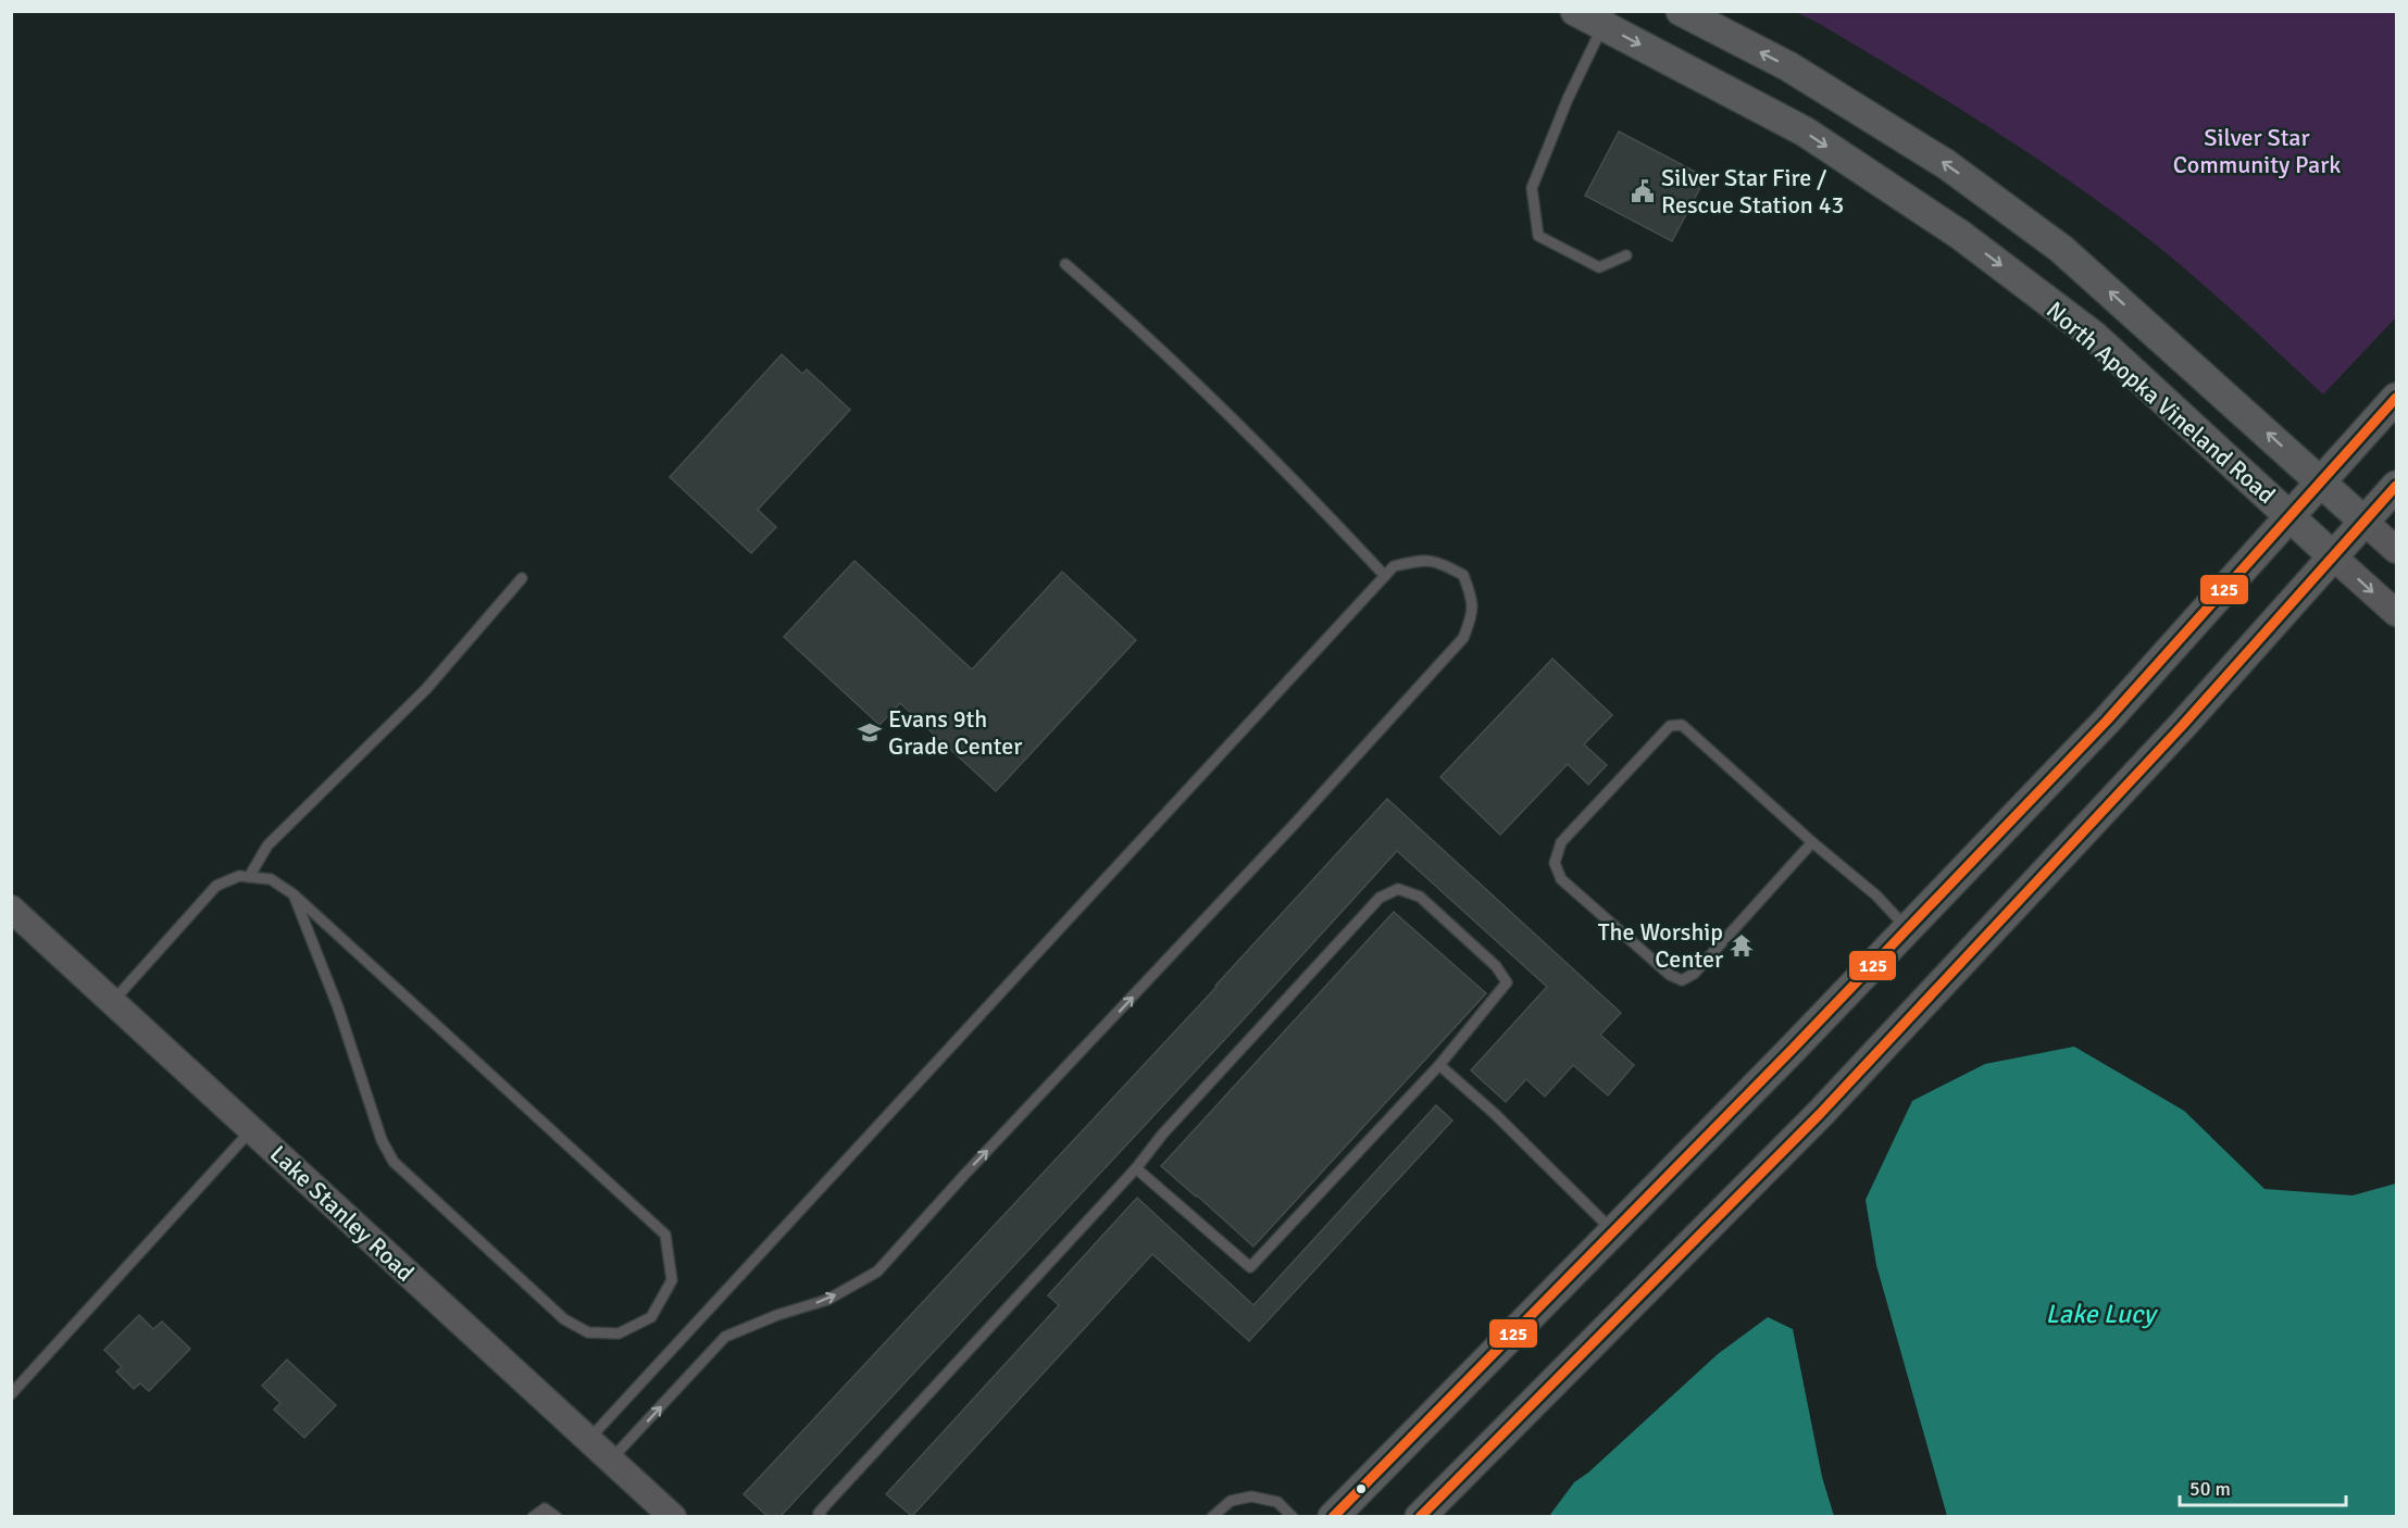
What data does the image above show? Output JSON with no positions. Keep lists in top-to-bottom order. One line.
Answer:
{"streets":{"main road":["North Apopka Vineland Road"],"street":["Lake Stanley Road"]},"water":["Lake Lucy"],"parks":["Silver Star Community Park"],"places":{"public building":["Silver Star Fire / Rescue Station 43"],"school or university":["Evans 9th Grade Center"],"temple":["The Worship Center"]},"lines":["transit line 125"],"scale_bar":"50 m"}
